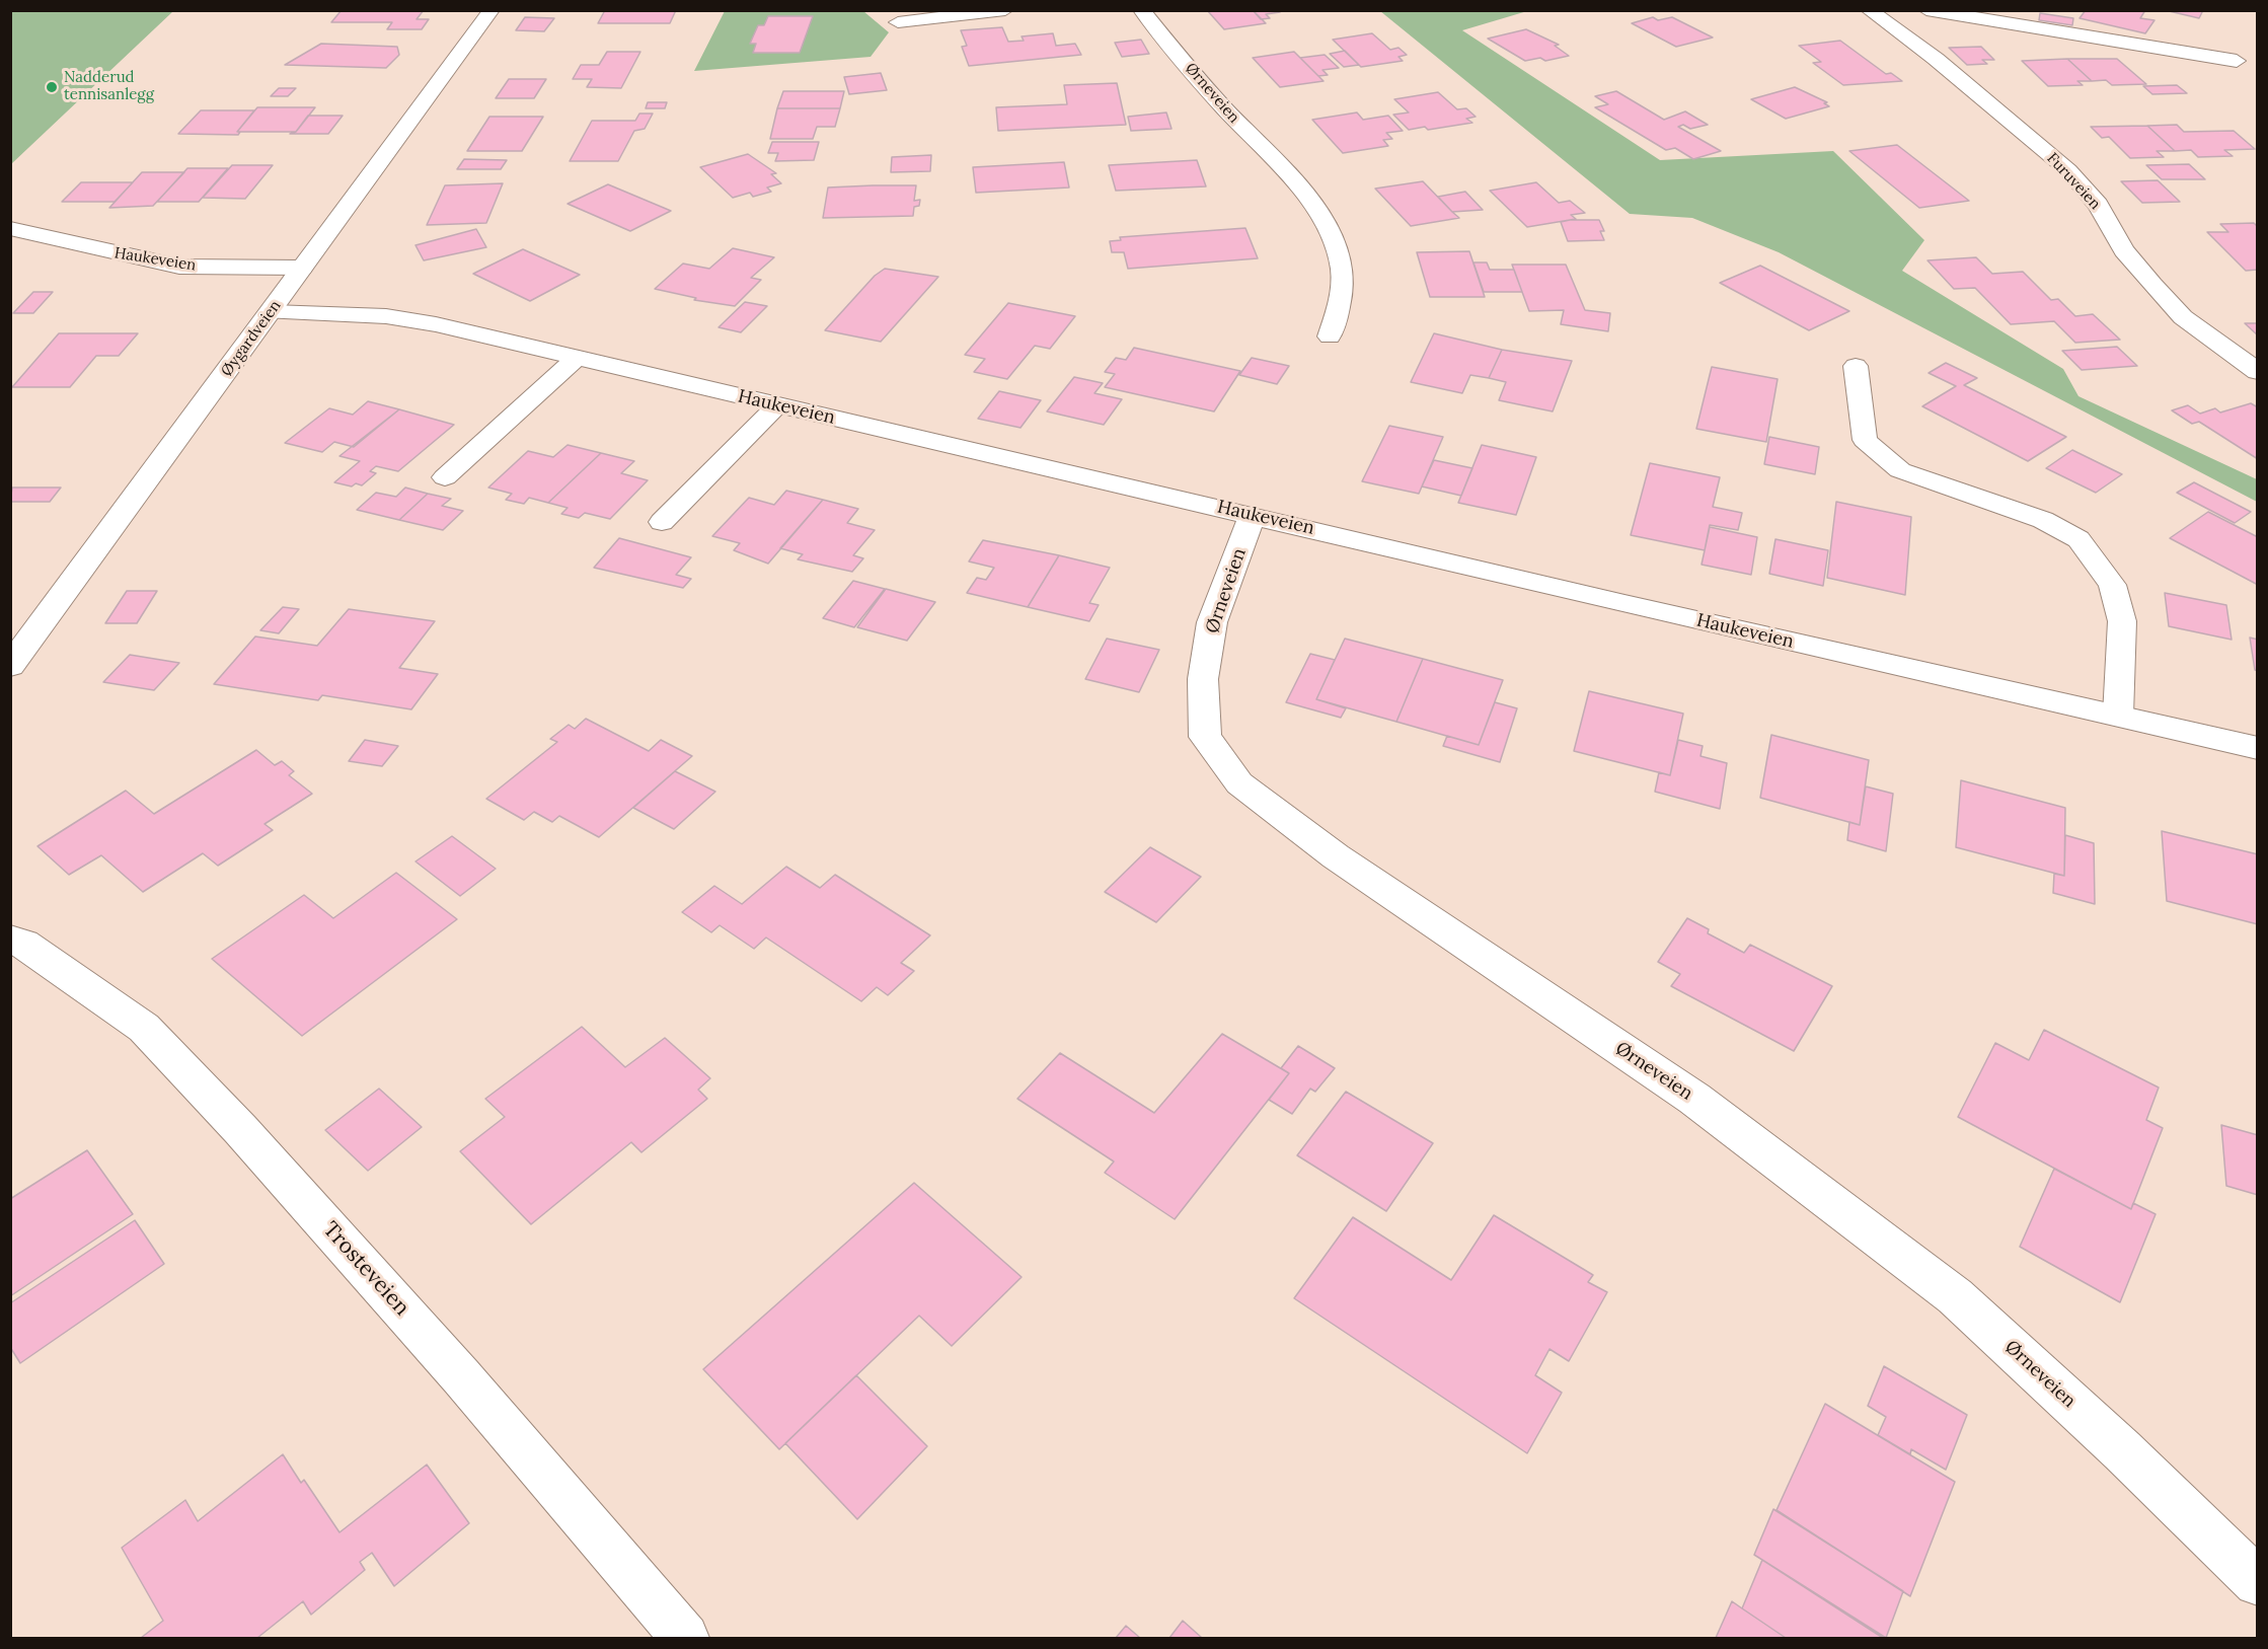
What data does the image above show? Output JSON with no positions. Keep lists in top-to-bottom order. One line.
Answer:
{"streets":{"street":["Ørneveien","Furuveien","Haukeveien","Øygardveien","Trosteveien"]},"crossings":[["Ørneveien","Haukeveien"],["Haukeveien","Øygardveien"]],"places":["Nadderud tennisanlegg"]}
